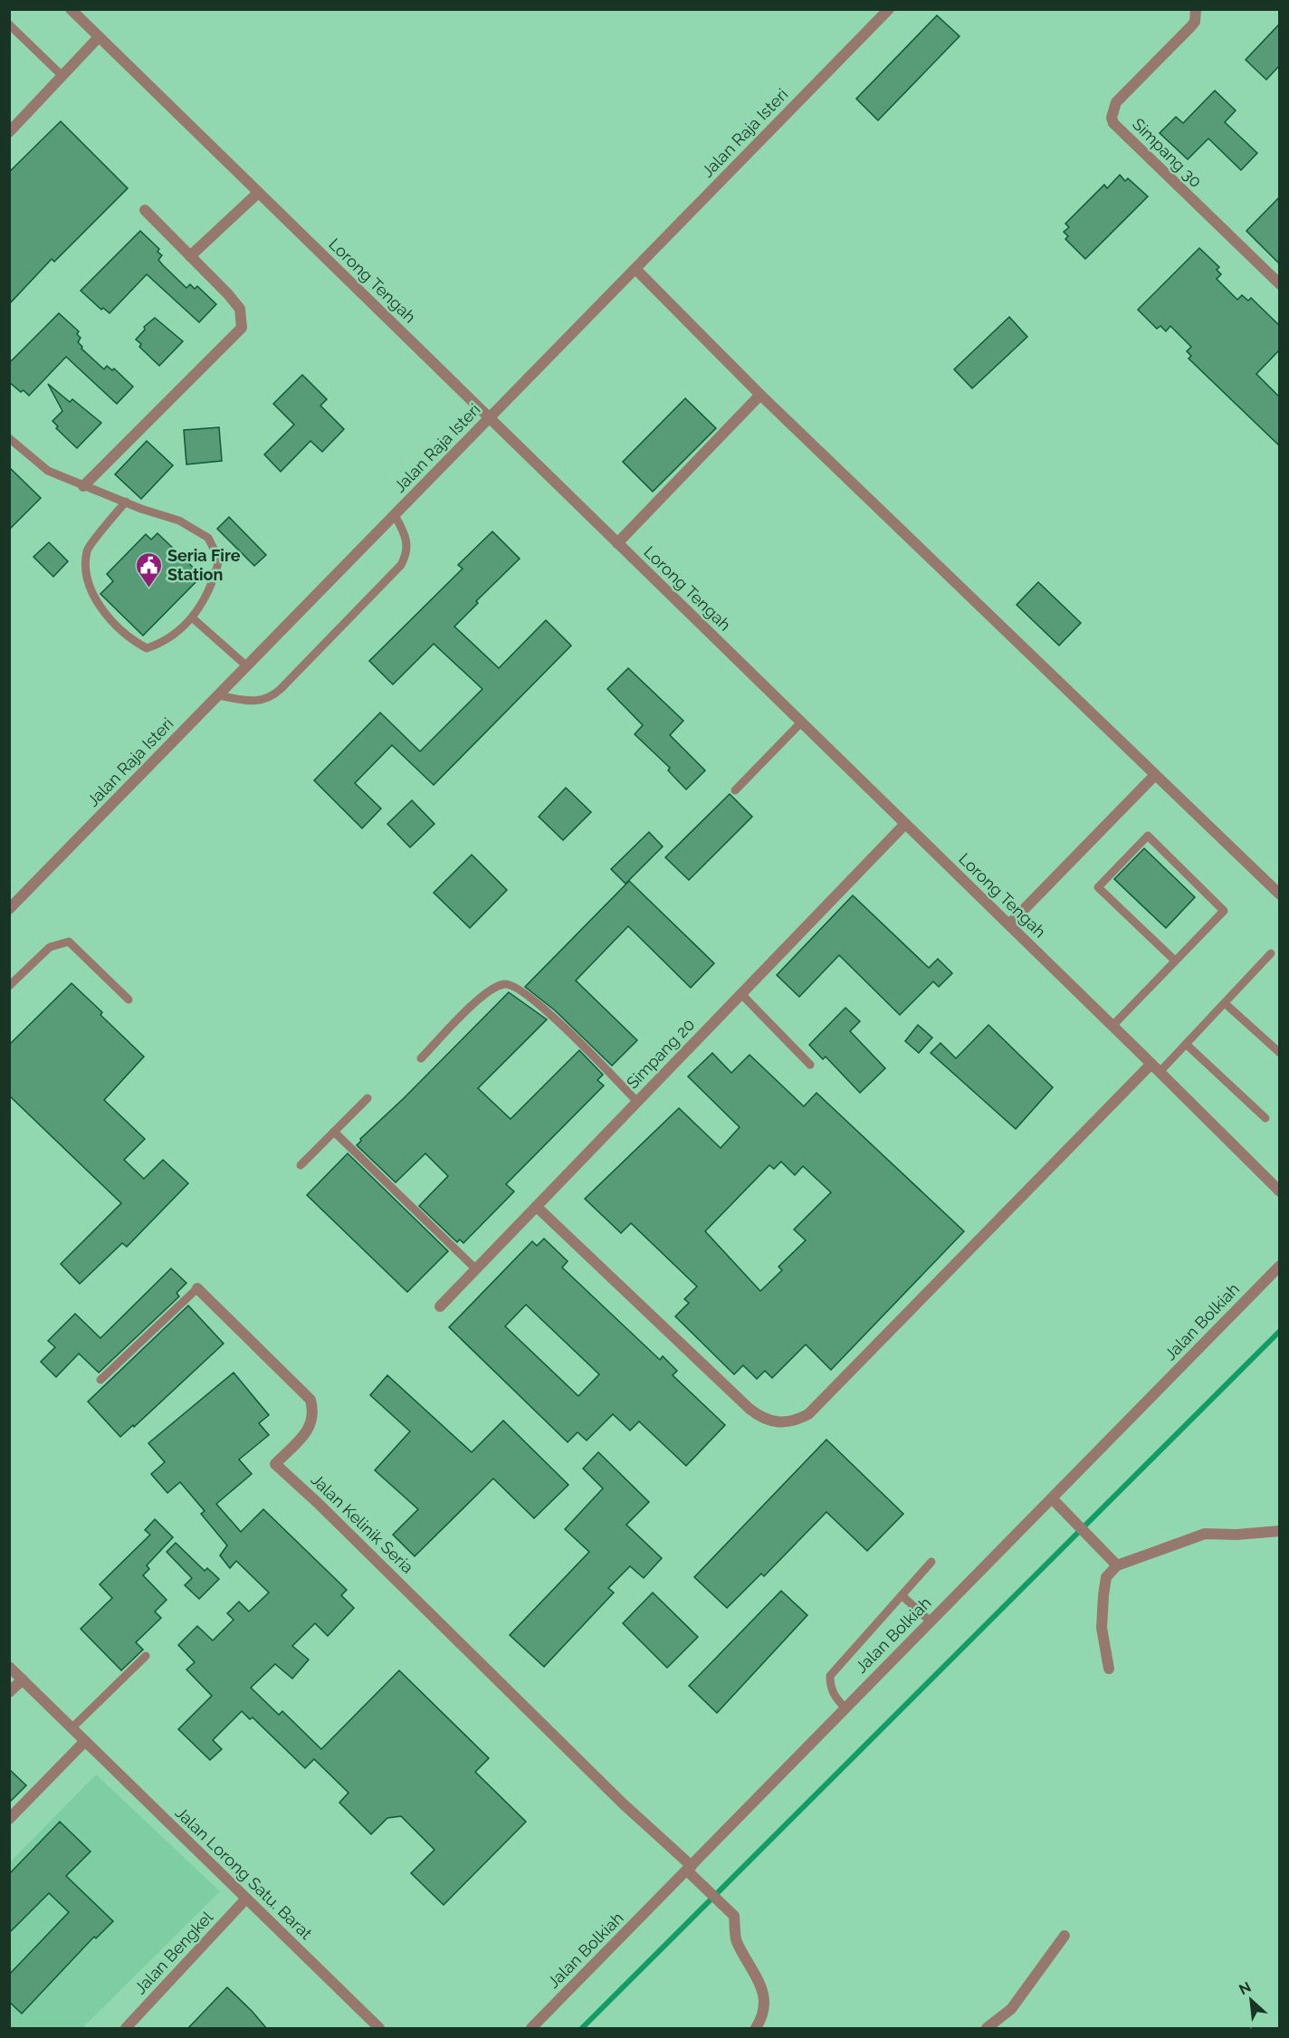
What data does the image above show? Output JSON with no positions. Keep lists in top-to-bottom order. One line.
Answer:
{"streets":{"street":["Jalan Raja Isteri","Simpang 30","Lorong Tengah","Simpang 20","Jalan Bolkiah","Jalan Kelinik Seria","Jalan Lorong Satu. Barat","Jalan Bengkel"]},"crossings":[["Jalan Raja Isteri","Lorong Tengah"],["Lorong Tengah","Simpang 20"],["Jalan Bolkiah","Jalan Kelinik Seria"],["Jalan Lorong Satu. Barat","Jalan Bengkel"]],"places":{"public building":["Seria Fire Station"]},"north":"top left"}
